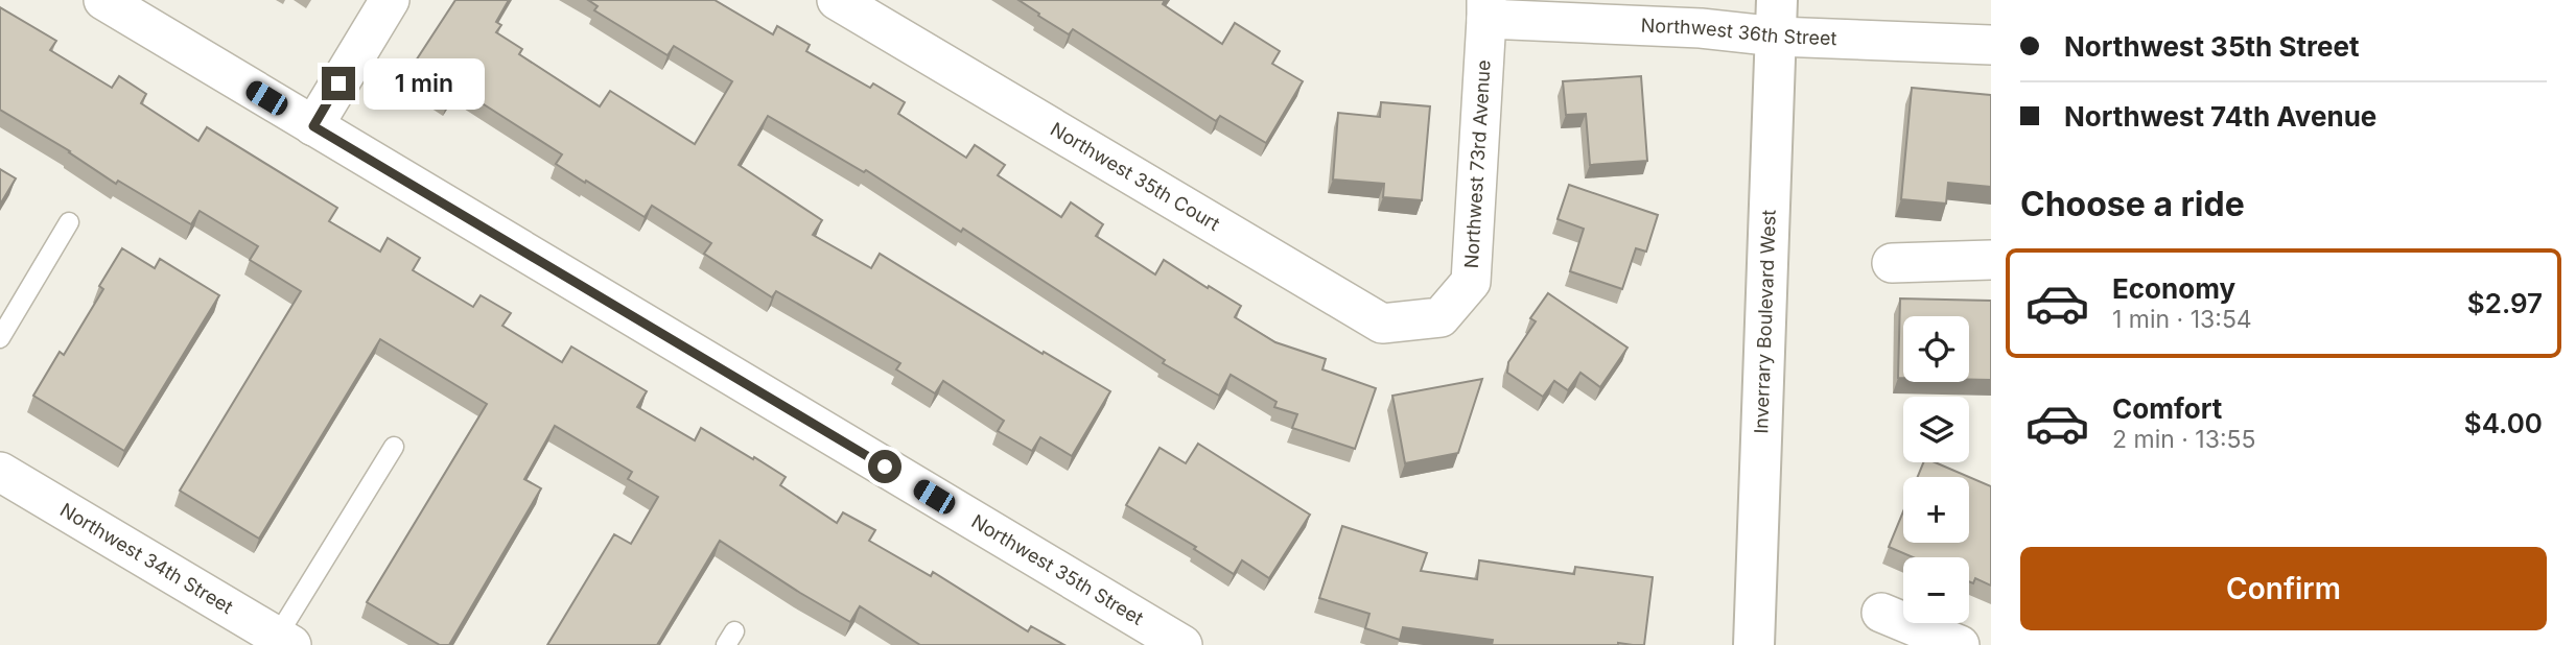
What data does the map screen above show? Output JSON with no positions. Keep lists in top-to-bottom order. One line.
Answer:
{"streets":{"street":["Northwest 36th Street","Northwest 73rd Avenue","Northwest 35th Court","Inverrary Boulevard West","Northwest 34th Street","Northwest 35th Street"]},"crossings":[["Northwest 36th Street","Northwest 73rd Avenue"],["Northwest 36th Street","Inverrary Boulevard West"],["Northwest 73rd Avenue","Northwest 35th Court"]],"page":{"banner":["Northwest 35th Street","Northwest 74th Avenue"],"bubble":"1 min","heading":"Choose a ride","list":[{"name":"Economy","note":"1 min · 13:54","value":"$2.97"},{"name":"Comfort","note":"2 min · 13:55","value":"$4.00"}],"map_buttons":["+","−"],"buttons":"Confirm"}}
